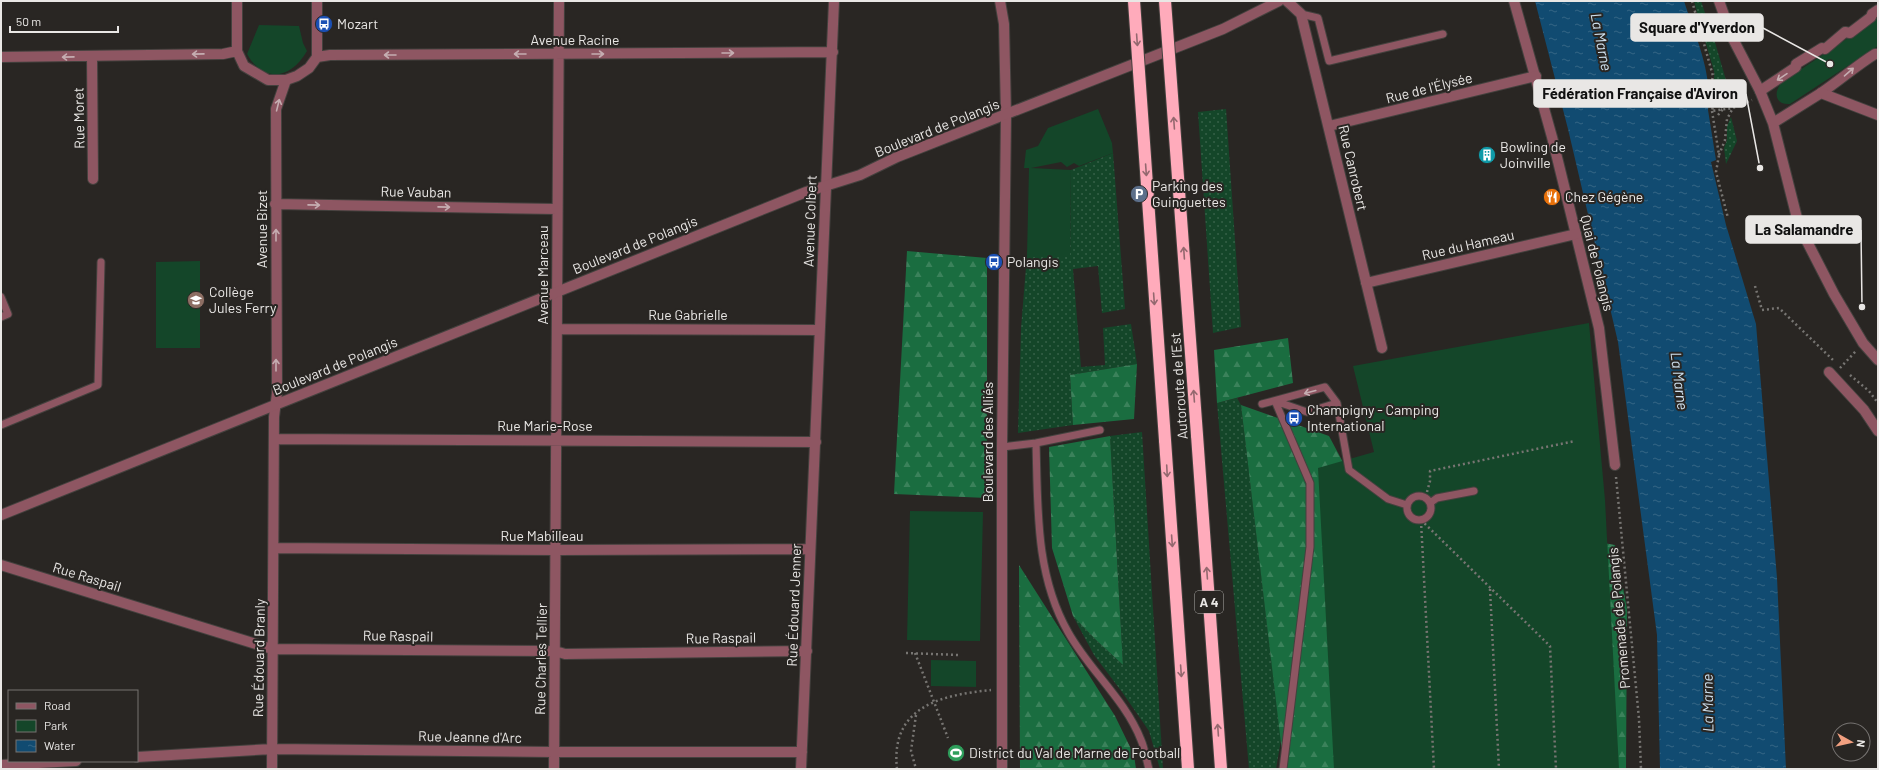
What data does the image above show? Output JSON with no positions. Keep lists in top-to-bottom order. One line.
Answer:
{"streets":{"highway":["Autoroute de l’Est","A 4"],"street":["Avenue Racine","Rue de l'Élysée","Rue Moret","Boulevard de Polangis","Rue Canrobert","Rue Vauban","Avenue Colbert","Avenue Bizet","Rue du Hameau","Quai de Polangis","Avenue Marceau","Rue Gabrielle","Rue Marie-Rose","Boulevard des Alliés","Rue Mabilleau","Rue Raspail","Rue Édouard Jenner","Rue Édouard Branly","Rue Charles Tellier","Rue Jeanne d'Arc"],"path":["Promenade de Polangis"]},"crossings":[["Avenue Racine","Avenue Colbert"],["Avenue Racine","Avenue Marceau"],["Rue de l'Élysée","Rue Canrobert"],["Rue de l'Élysée","Quai de Polangis"],["Boulevard de Polangis","Avenue Colbert"],["Boulevard de Polangis","Avenue Bizet"],["Boulevard de Polangis","Avenue Marceau"],["Boulevard de Polangis","Boulevard des Alliés"],["Rue Canrobert","Rue du Hameau"],["Rue Vauban","Avenue Bizet"],["Rue Vauban","Avenue Marceau"],["Avenue Colbert","Rue Gabrielle"],["Avenue Colbert","Rue Marie-Rose"],["Avenue Colbert","Rue Édouard Jenner"],["Avenue Bizet","Rue Marie-Rose"],["Avenue Bizet","Rue Mabilleau"],["Avenue Bizet","Rue Édouard Branly"],["Rue du Hameau","Quai de Polangis"],["Quai de Polangis","Promenade de Polangis"],["Avenue Marceau","Rue Gabrielle"],["Avenue Marceau","Rue Marie-Rose"],["Avenue Marceau","Rue Mabilleau"],["Avenue Marceau","Rue Charles Tellier"],["Rue Marie-Rose","Rue Édouard Jenner"],["Rue Mabilleau","Rue Édouard Jenner"],["Rue Mabilleau","Rue Édouard Branly"],["Rue Mabilleau","Rue Charles Tellier"],["Rue Raspail","Rue Édouard Jenner"],["Rue Raspail","Rue Édouard Branly"],["Rue Raspail","Rue Charles Tellier"],["Rue Édouard Jenner","Rue Jeanne d'Arc"],["Rue Édouard Branly","Rue Jeanne d'Arc"],["Rue Charles Tellier","Rue Jeanne d'Arc"]],"one_way":["Rue Vauban","Avenue Bizet"],"water":["La Marne"],"places":{"bus stop":["Mozart","Polangis","Champigny - Camping International"],"other":["Square d'Yverdon","Fédération Française d'Aviron","La Salamandre"],"building":["Bowling de Joinville"],"parking":["Parking des Guinguettes"],"restaurant":["Chez Gégène"],"school or university":["Collège Jules Ferry"],"sports":["District du Val de Marne de Football"]},"legend":["Road","Park","Water"],"scale_bar":"50 m","north":"right"}
